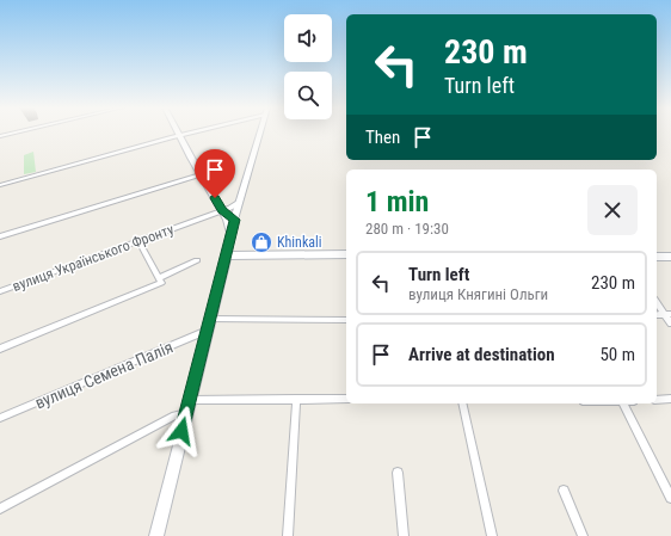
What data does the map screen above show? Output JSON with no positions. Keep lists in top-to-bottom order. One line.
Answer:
{"streets":{"street":["вулиця Українського Фронту","вулиця Семена Палія"]},"places":{"shop":["Khinkali"]},"page":{"turn":["230 m","Turn left"],"then":"Then","heading":["1 min","280 m · 19:30"],"list":[{"name":"Turn left","note":"вулиця Княгині Ольги","value":"230 m"},{"name":"Arrive at destination","value":"50 m"}]}}
